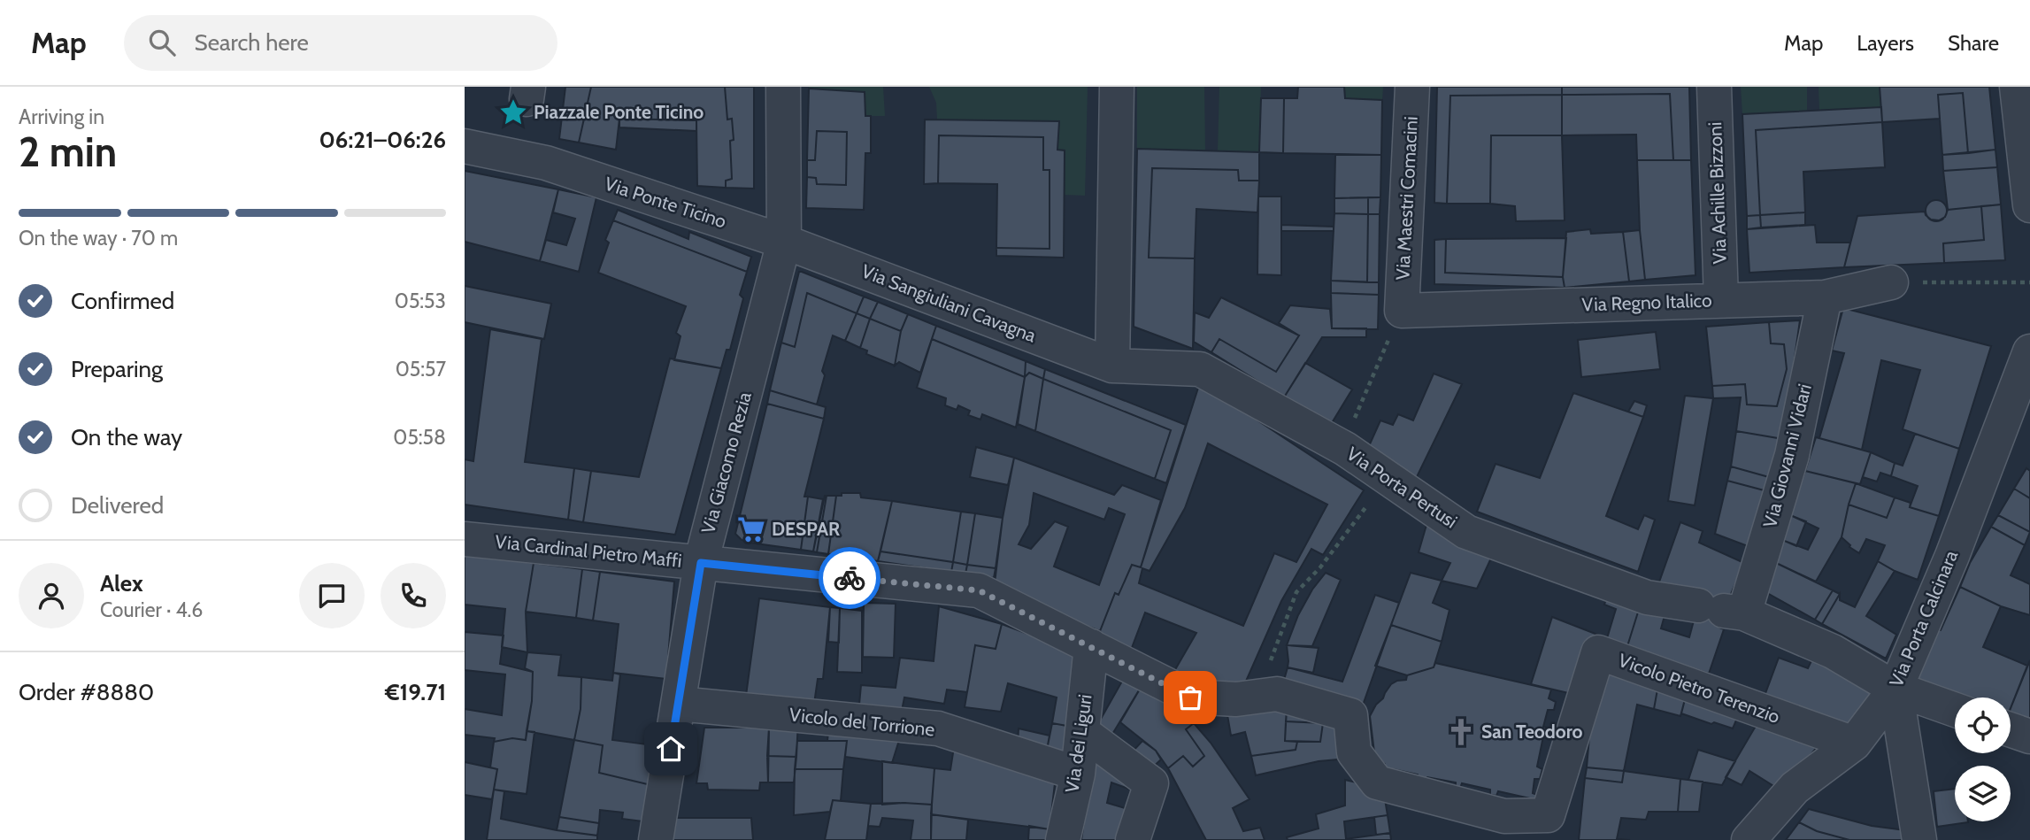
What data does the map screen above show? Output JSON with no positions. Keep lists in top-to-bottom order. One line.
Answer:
{"streets":{"street":["Via Achille Bizzoni","Via Maestri Comacini","Via Ponte Ticino","Via Regno Italico","Via Sangiuliani Cavagna","Via Giovanni Vidari","Via Giacomo Rezia","Via Porta Pertusi","Via Cardinal Pietro Maffi","Via Porta Calcinara","Vicolo Pietro Terenzio","Vicolo del Torrione","Via dei Liguri"]},"crossings":[["Via Achille Bizzoni","Via Regno Italico"],["Via Maestri Comacini","Via Regno Italico"],["Via Ponte Ticino","Via Sangiuliani Cavagna"],["Via Ponte Ticino","Via Giacomo Rezia"],["Via Regno Italico","Via Giovanni Vidari"],["Via Sangiuliani Cavagna","Via Giacomo Rezia"],["Via Sangiuliani Cavagna","Via Porta Pertusi"],["Via Giovanni Vidari","Via Porta Pertusi"],["Via Giacomo Rezia","Via Cardinal Pietro Maffi"],["Via Giacomo Rezia","Vicolo del Torrione"],["Via Porta Pertusi","Via Porta Calcinara"],["Via Cardinal Pietro Maffi","Vicolo Pietro Terenzio"],["Via Cardinal Pietro Maffi","Via dei Liguri"],["Via Porta Calcinara","Vicolo Pietro Terenzio"],["Vicolo del Torrione","Via dei Liguri"]],"places":{"place":["Piazzale Ponte Ticino"],"supermarket":["DESPAR"],"church":["San Teodoro"]},"page":{"header":"Map","search":"Search here","nav":["Map","Layers","Share"],"heading":["2 min","Arriving in","06:21–06:26"],"panel":["Alex","Courier · 4.6","Order #8880","€19.71"],"bar":"On the way · 70 m","list":[["Confirmed","05:53"],["Preparing","05:57"],["On the way","05:58"],"Delivered"]}}
